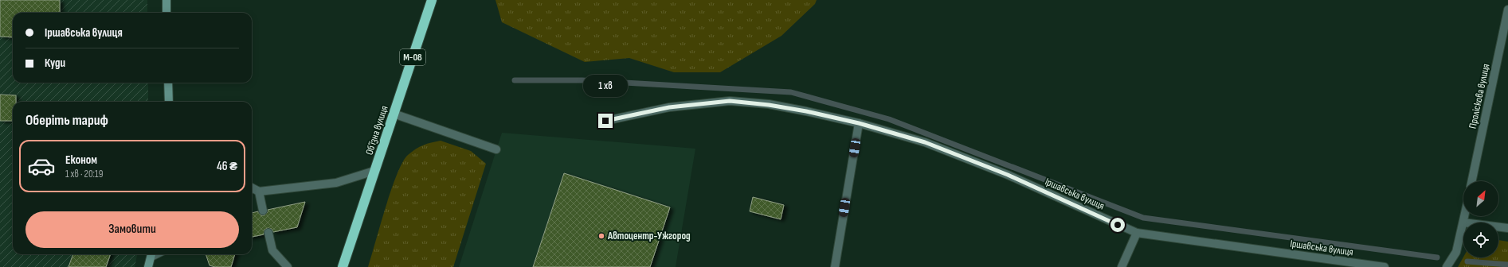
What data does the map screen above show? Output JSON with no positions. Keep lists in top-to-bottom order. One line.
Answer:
{"streets":{"highway":["М-08","Обʼїзна вулиця"],"street":["Проліскова вулиця","Іршавська вулиця"]},"places":["Автоцентр-Ужгород"],"north":"top right","page":{"banner":["Іршавська вулиця","Куди"],"bubble":"1 хв","heading":"Оберіть тариф","list":[{"name":"Економ","note":"1 хв · 20:19","value":"46 ₴"}],"buttons":"Замовити"}}
